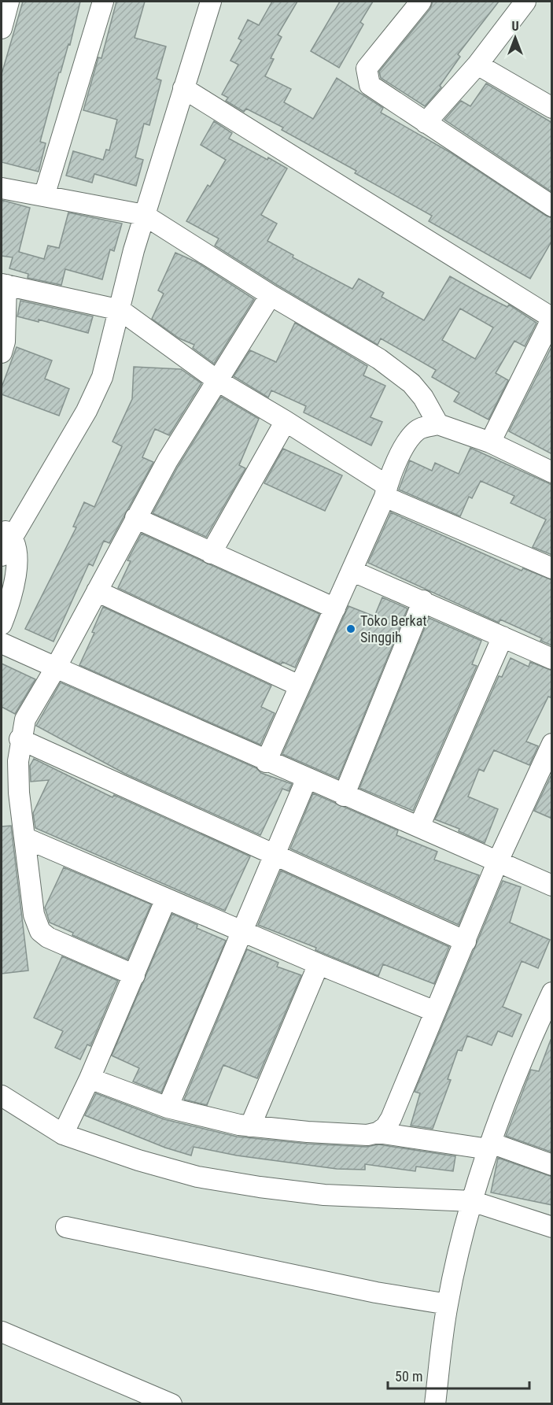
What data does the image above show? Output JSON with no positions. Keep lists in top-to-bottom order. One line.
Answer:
{"places":["Toko Berkat Singgih"],"scale_bar":"50 m","north":"top"}
